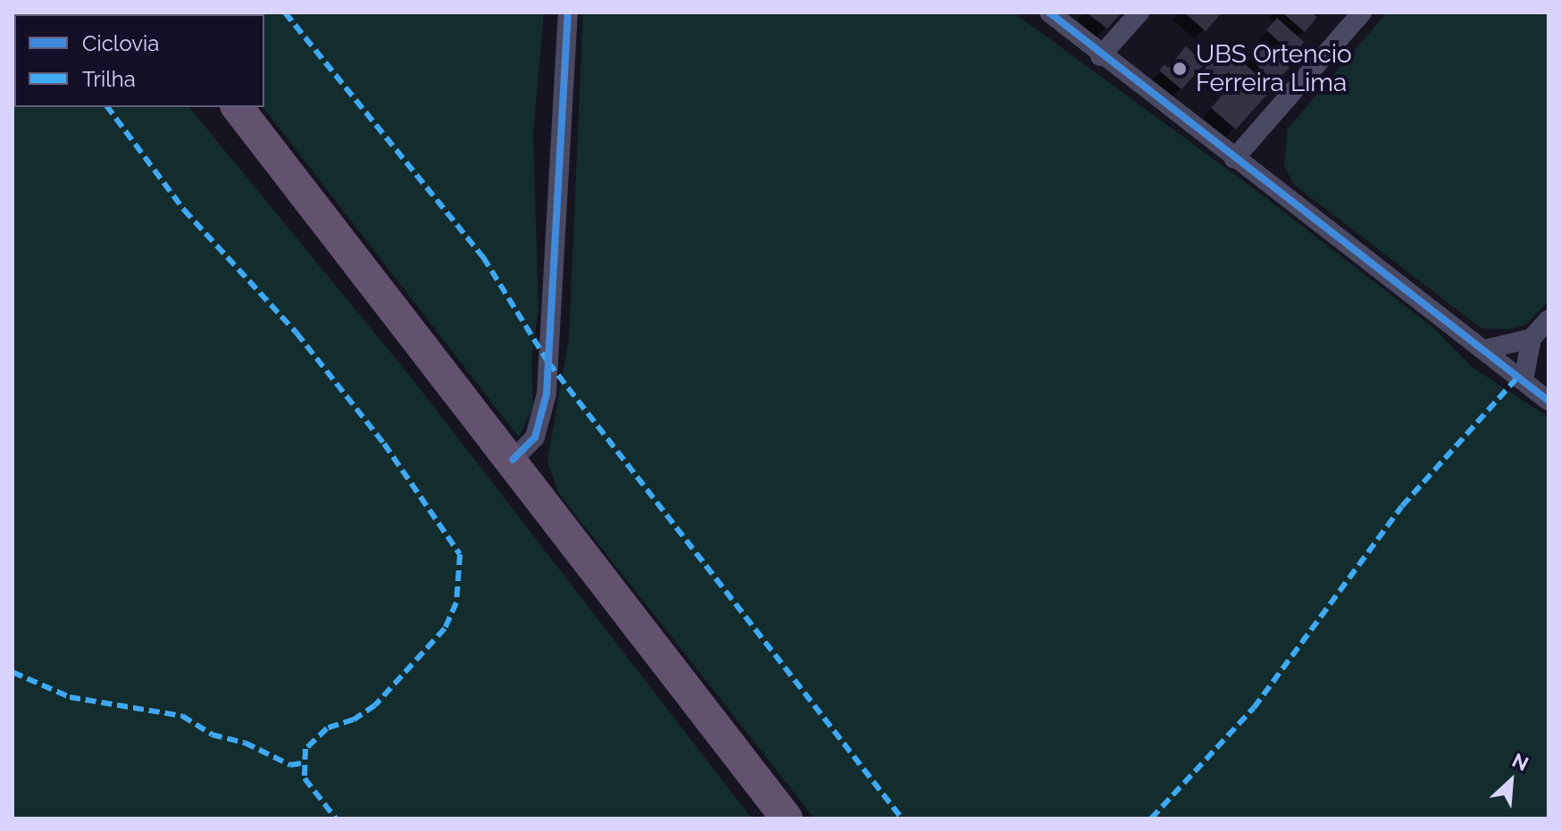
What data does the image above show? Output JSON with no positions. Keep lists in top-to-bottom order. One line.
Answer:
{"places":["UBS Ortencio Ferreira Lima"],"legend":["Ciclovia","Trilha"],"north":"top right"}
